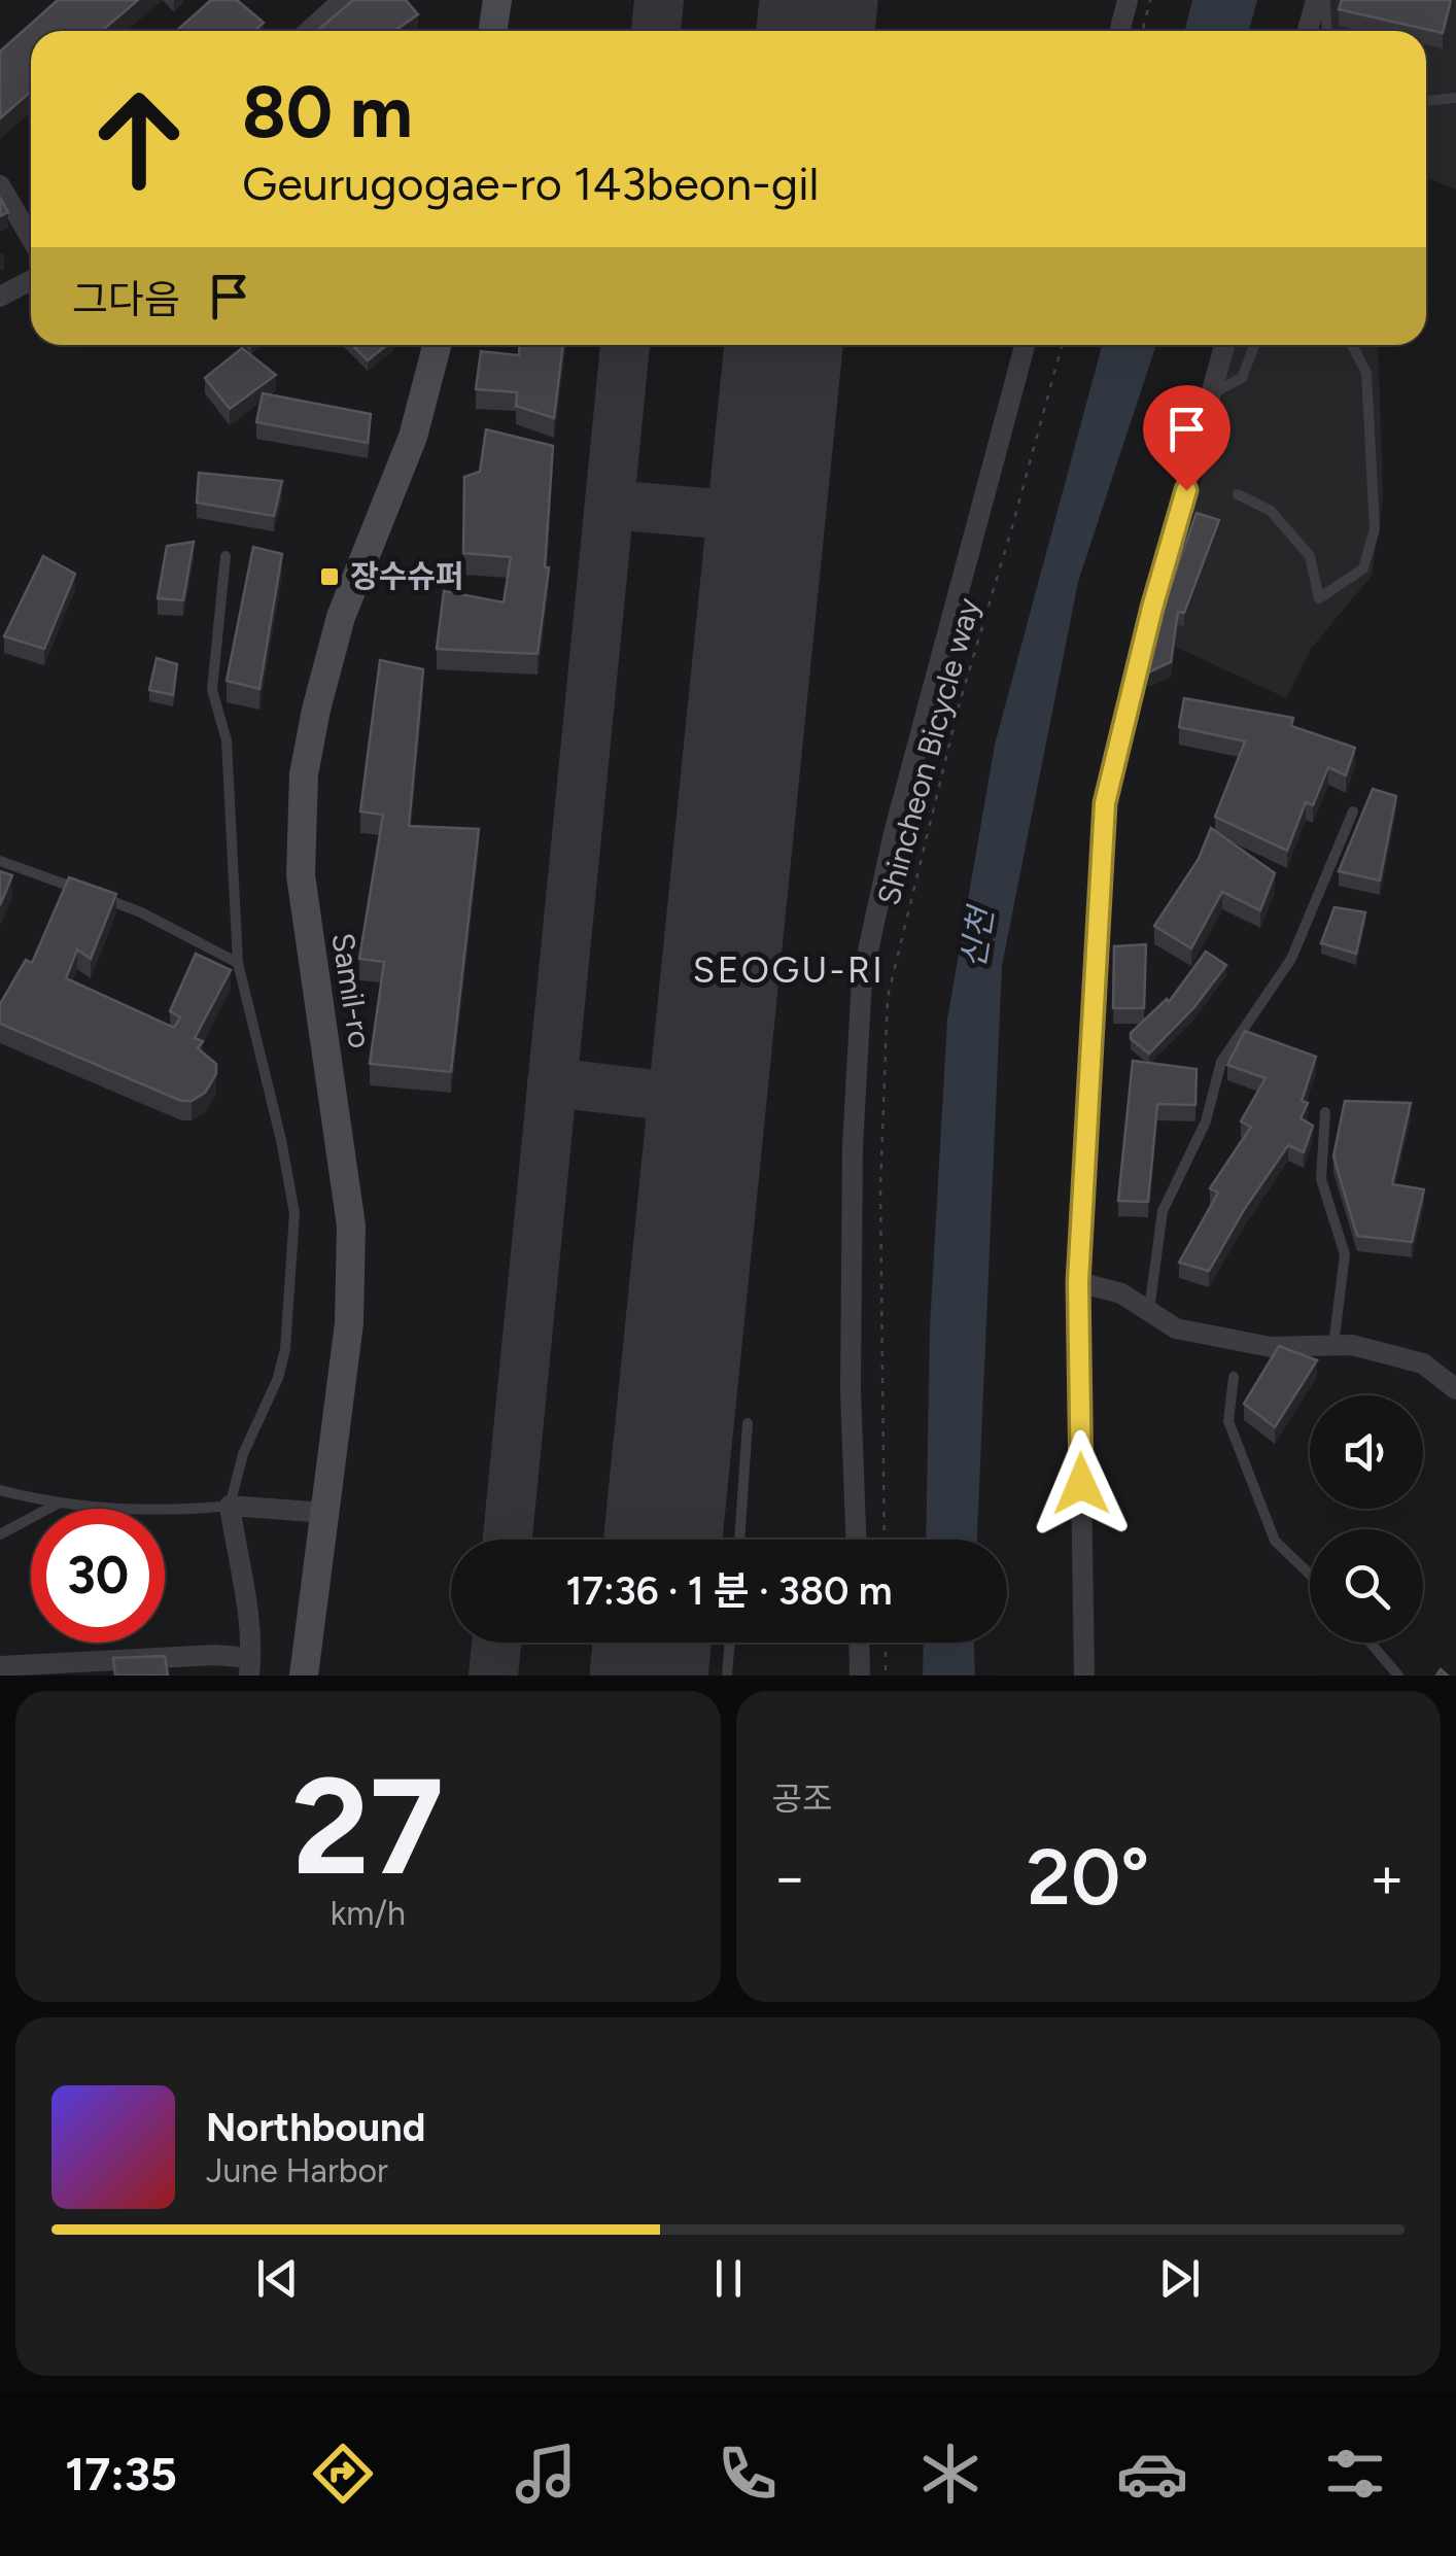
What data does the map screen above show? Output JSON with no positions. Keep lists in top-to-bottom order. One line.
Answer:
{"streets":{"main road":["Samil-ro"],"path":["Shincheon Bicycle way"]},"districts":["SEOGU-RI"],"water":["신천"],"places":{"transit":["장수슈퍼"]},"page":{"turn":["80 m","Geurugogae-ro 143beon-gil"],"then":"그다음","limit":"30","trip":"17:36 · 1 분 · 380 m","tile":[["27","km/h"],"공조"],"heat":["−","20°","+"],"song":["Northbound","June Harbor"],"tabs":"17:35"}}
